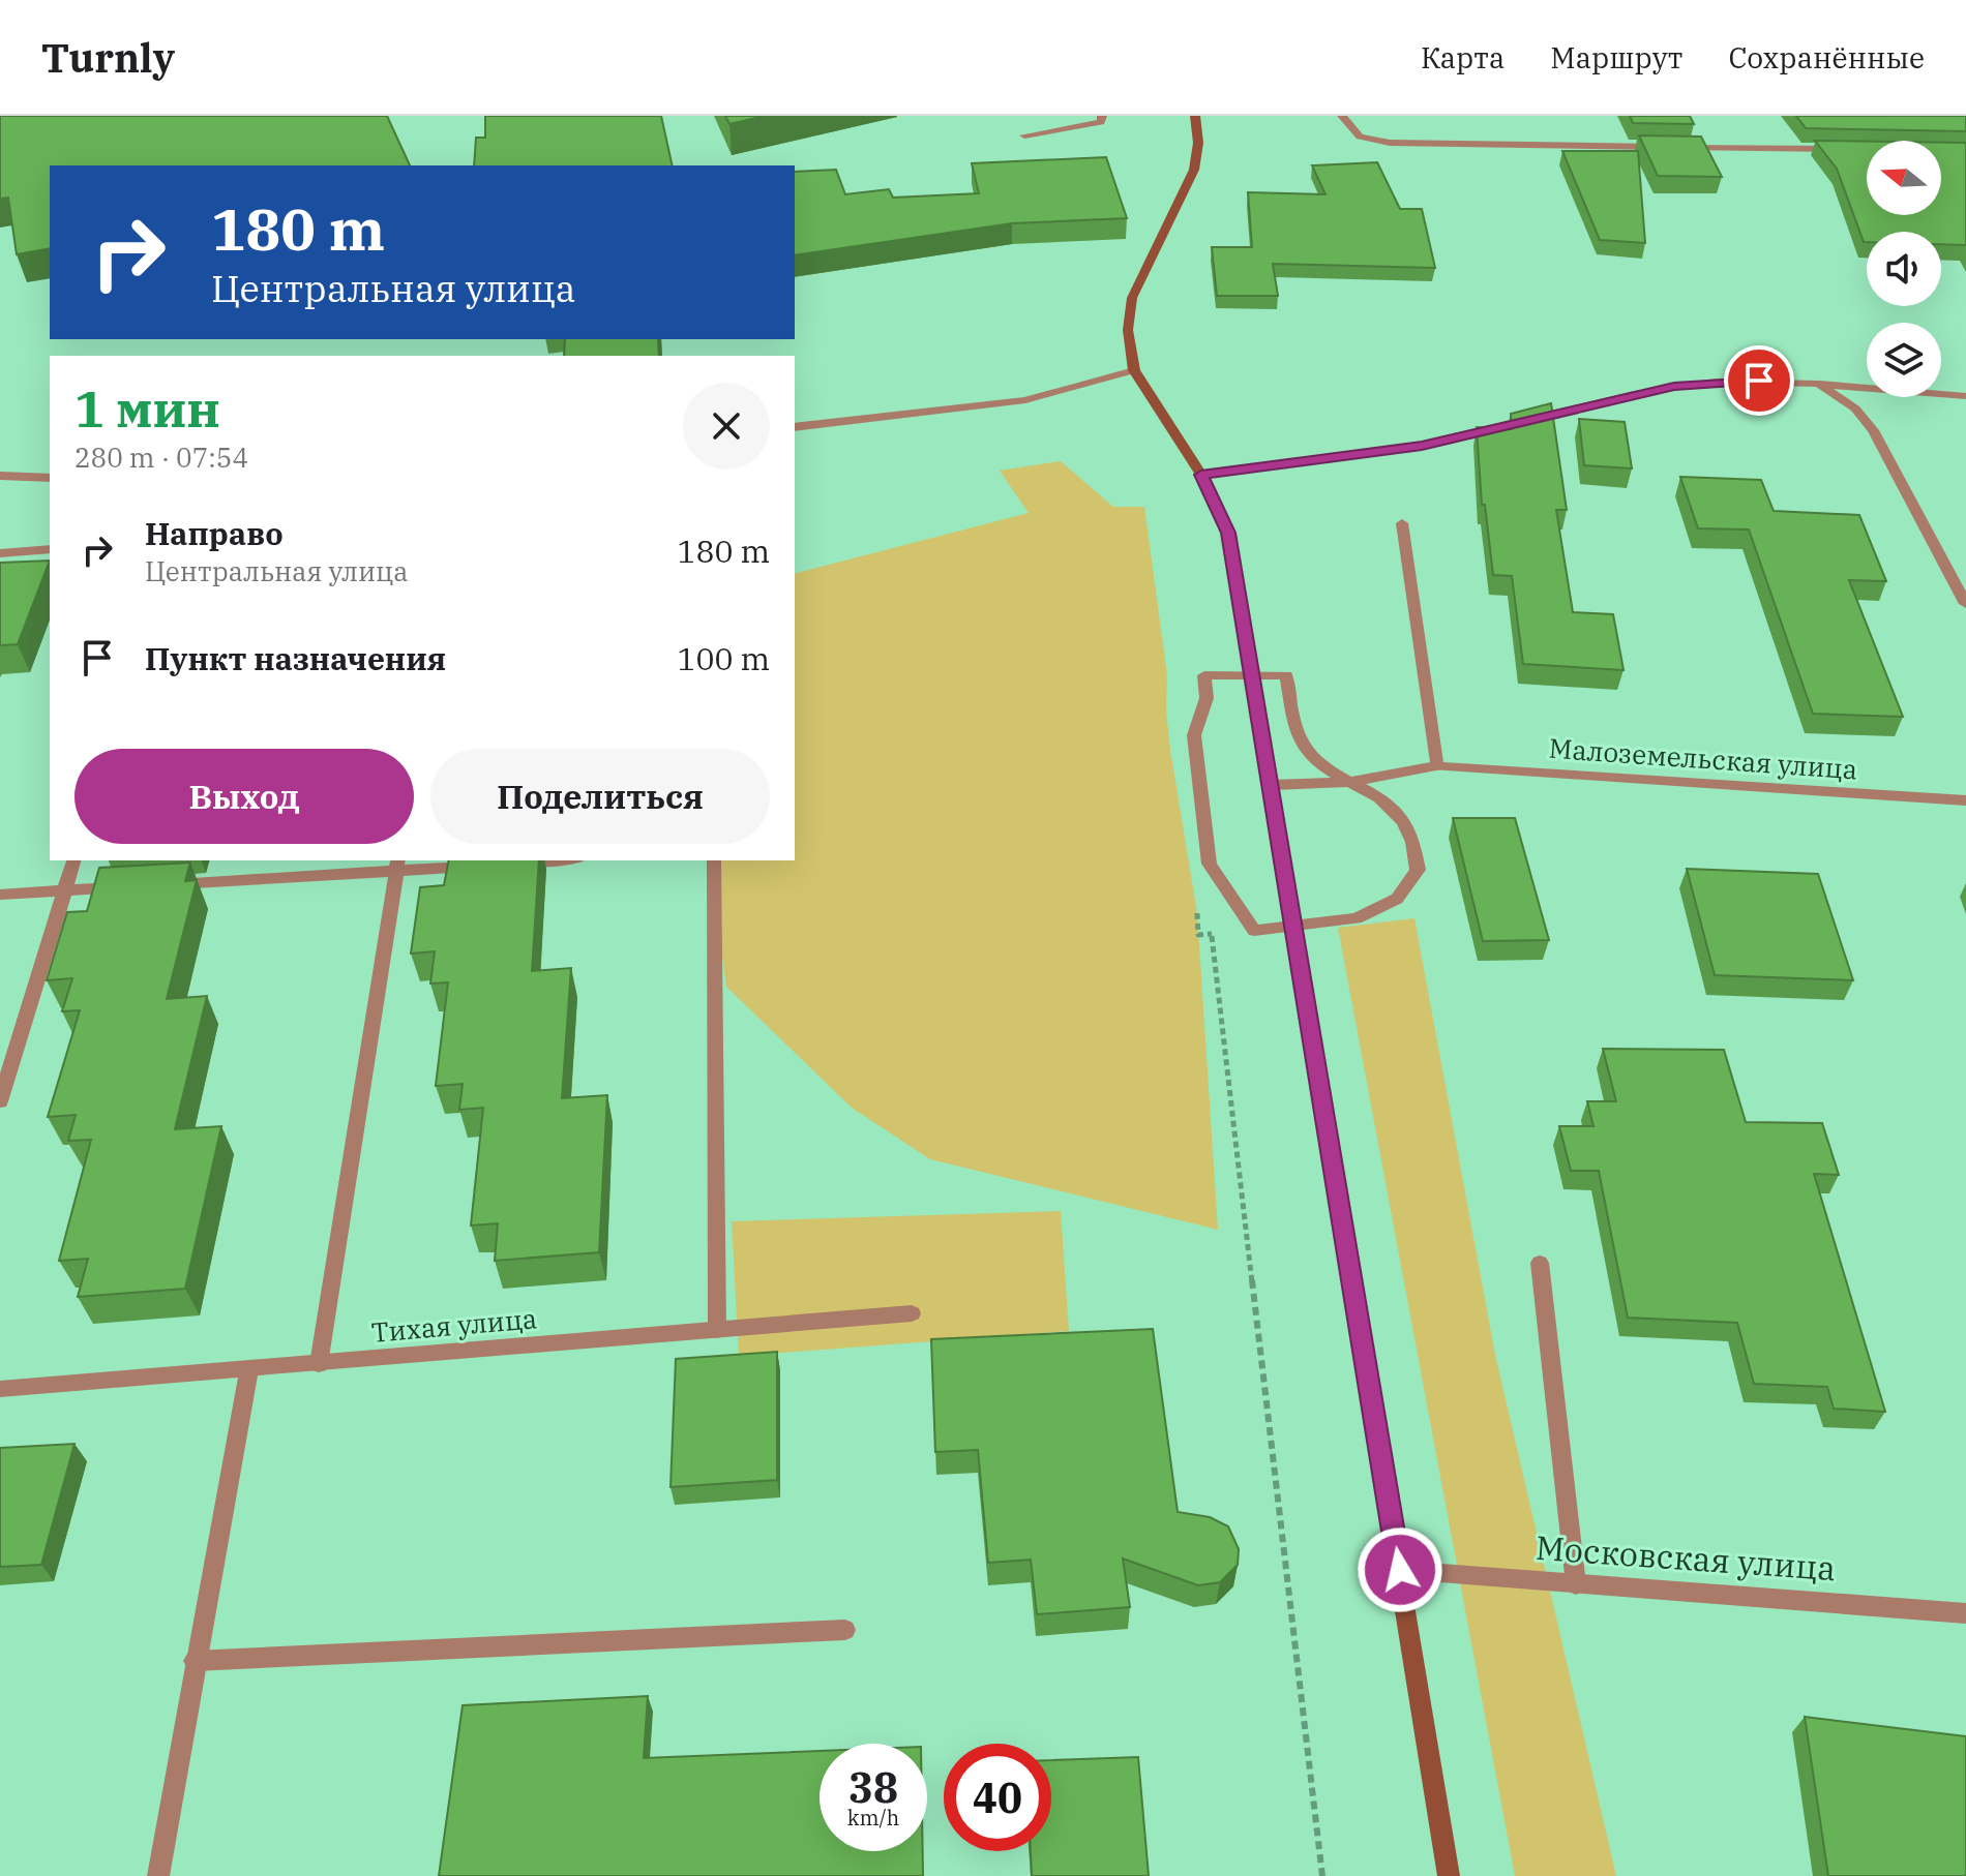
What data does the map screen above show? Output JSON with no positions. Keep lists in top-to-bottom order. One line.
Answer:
{"streets":{"street":["Малоземельская улица","Тихая улица","Московская улица"]},"north":"left","page":{"header":"Turnly","nav":["Карта","Маршрут","Сохранённые"],"turn":["180 m","Центральная улица"],"heading":["1 мин","280 m · 07:54"],"list":[{"name":"Направо","note":"Центральная улица","value":"180 m"},{"name":"Пункт назначения","value":"100 m"}],"buttons":["Выход","Поделиться"],"speed":"38 km/h","limit":"40"}}
